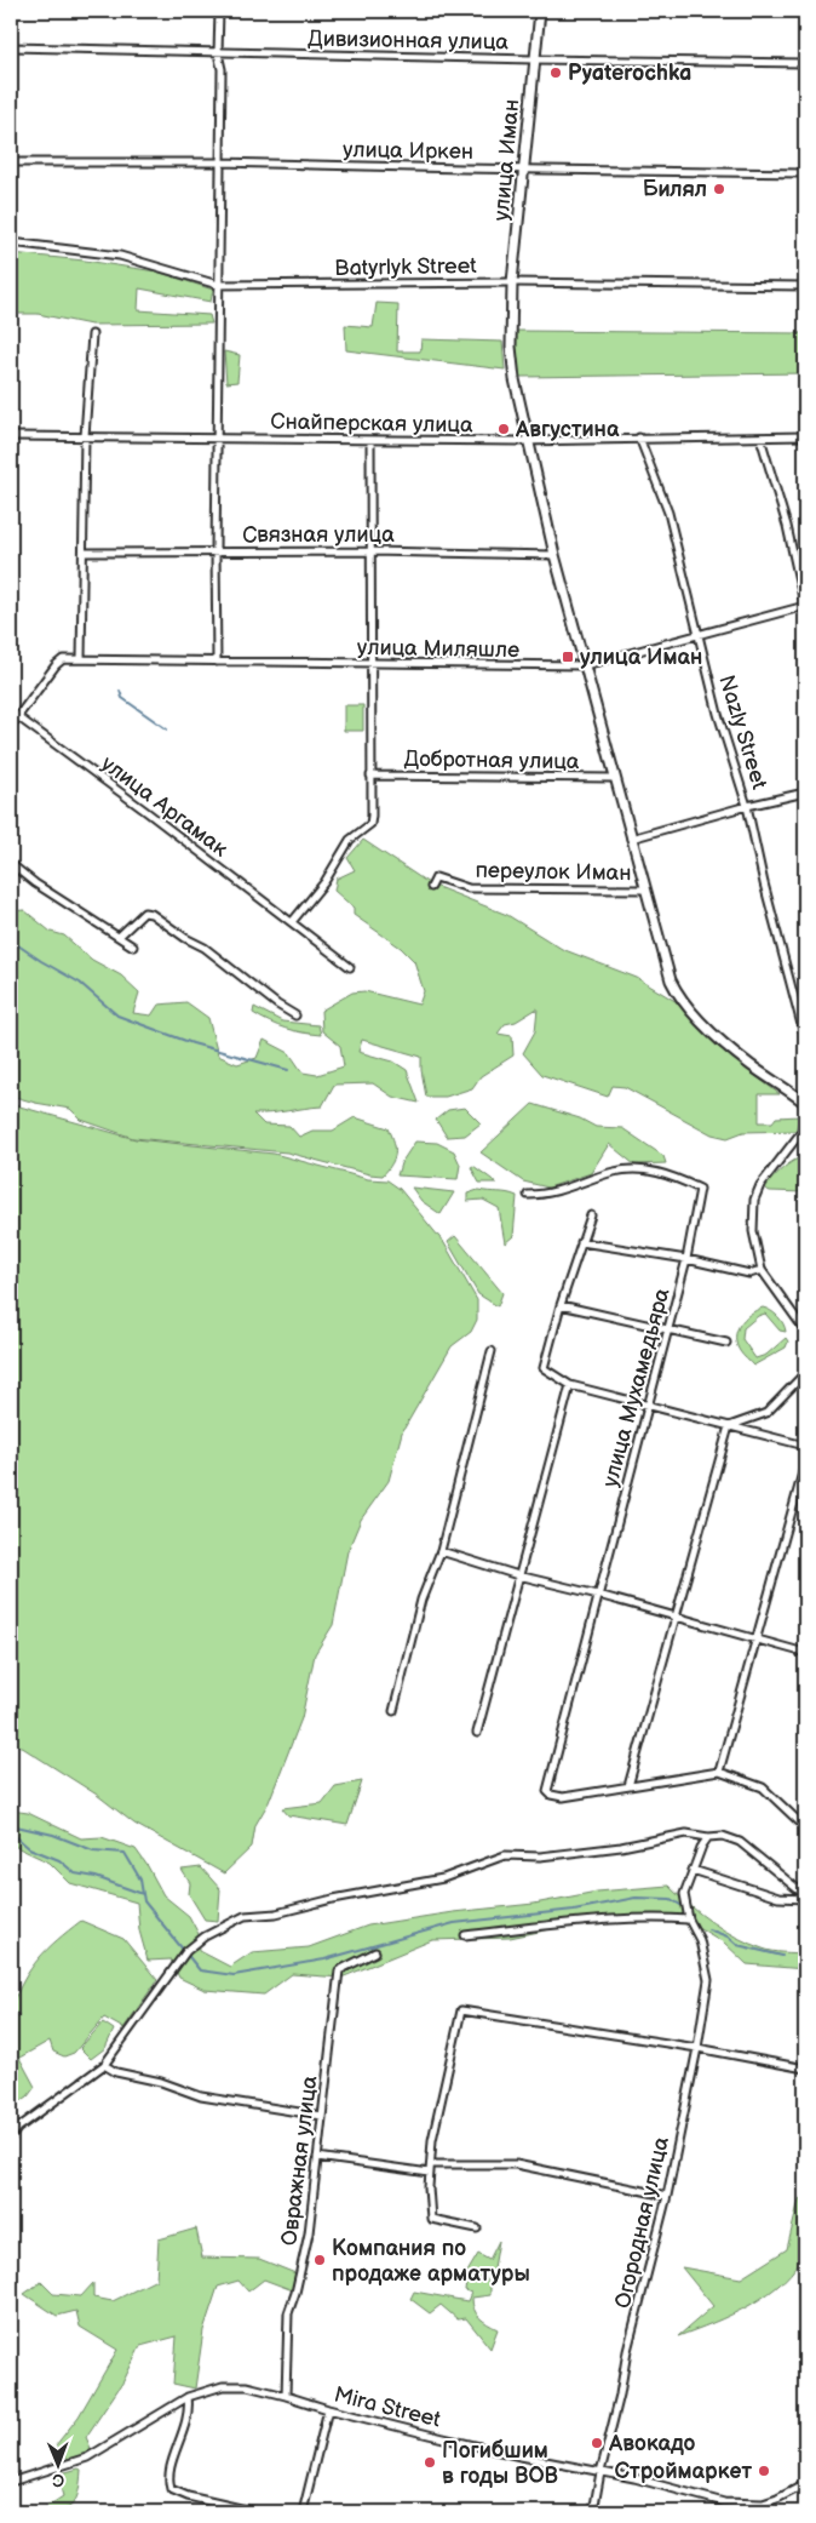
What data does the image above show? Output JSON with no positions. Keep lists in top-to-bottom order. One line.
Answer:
{"streets":{"street":["Дивизионная улица","улица Иркен","улица Иман","Batyrlyk Street","Снайперская улица","Связная улица","улица Миляшле","Nazly Street","Добротная улица","улица Аргамак","переулок Иман","улица Мухамедьяра","Овражная улица","Огородная улица","Mira Street"]},"crossings":[["Дивизионная улица","улица Иман"],["улица Иркен","улица Иман"],["улица Иман","Batyrlyk Street"],["улица Иман","Снайперская улица"],["улица Иман","Связная улица"],["улица Иман","улица Миляшле"],["улица Иман","Добротная улица"],["улица Иман","переулок Иман"],["Снайперская улица","Nazly Street"],["улица Миляшле","Nazly Street"],["улица Миляшле","улица Аргамак"],["Овражная улица","Mira Street"],["Огородная улица","Mira Street"]],"places":{"other":["Pyaterochka","Билял","Августина","Компания по продаже арматуры","Авокадо","Погибшим в годы ВОВ","Строймаркет"],"transit":["улица Иман"]},"north":"bottom"}
